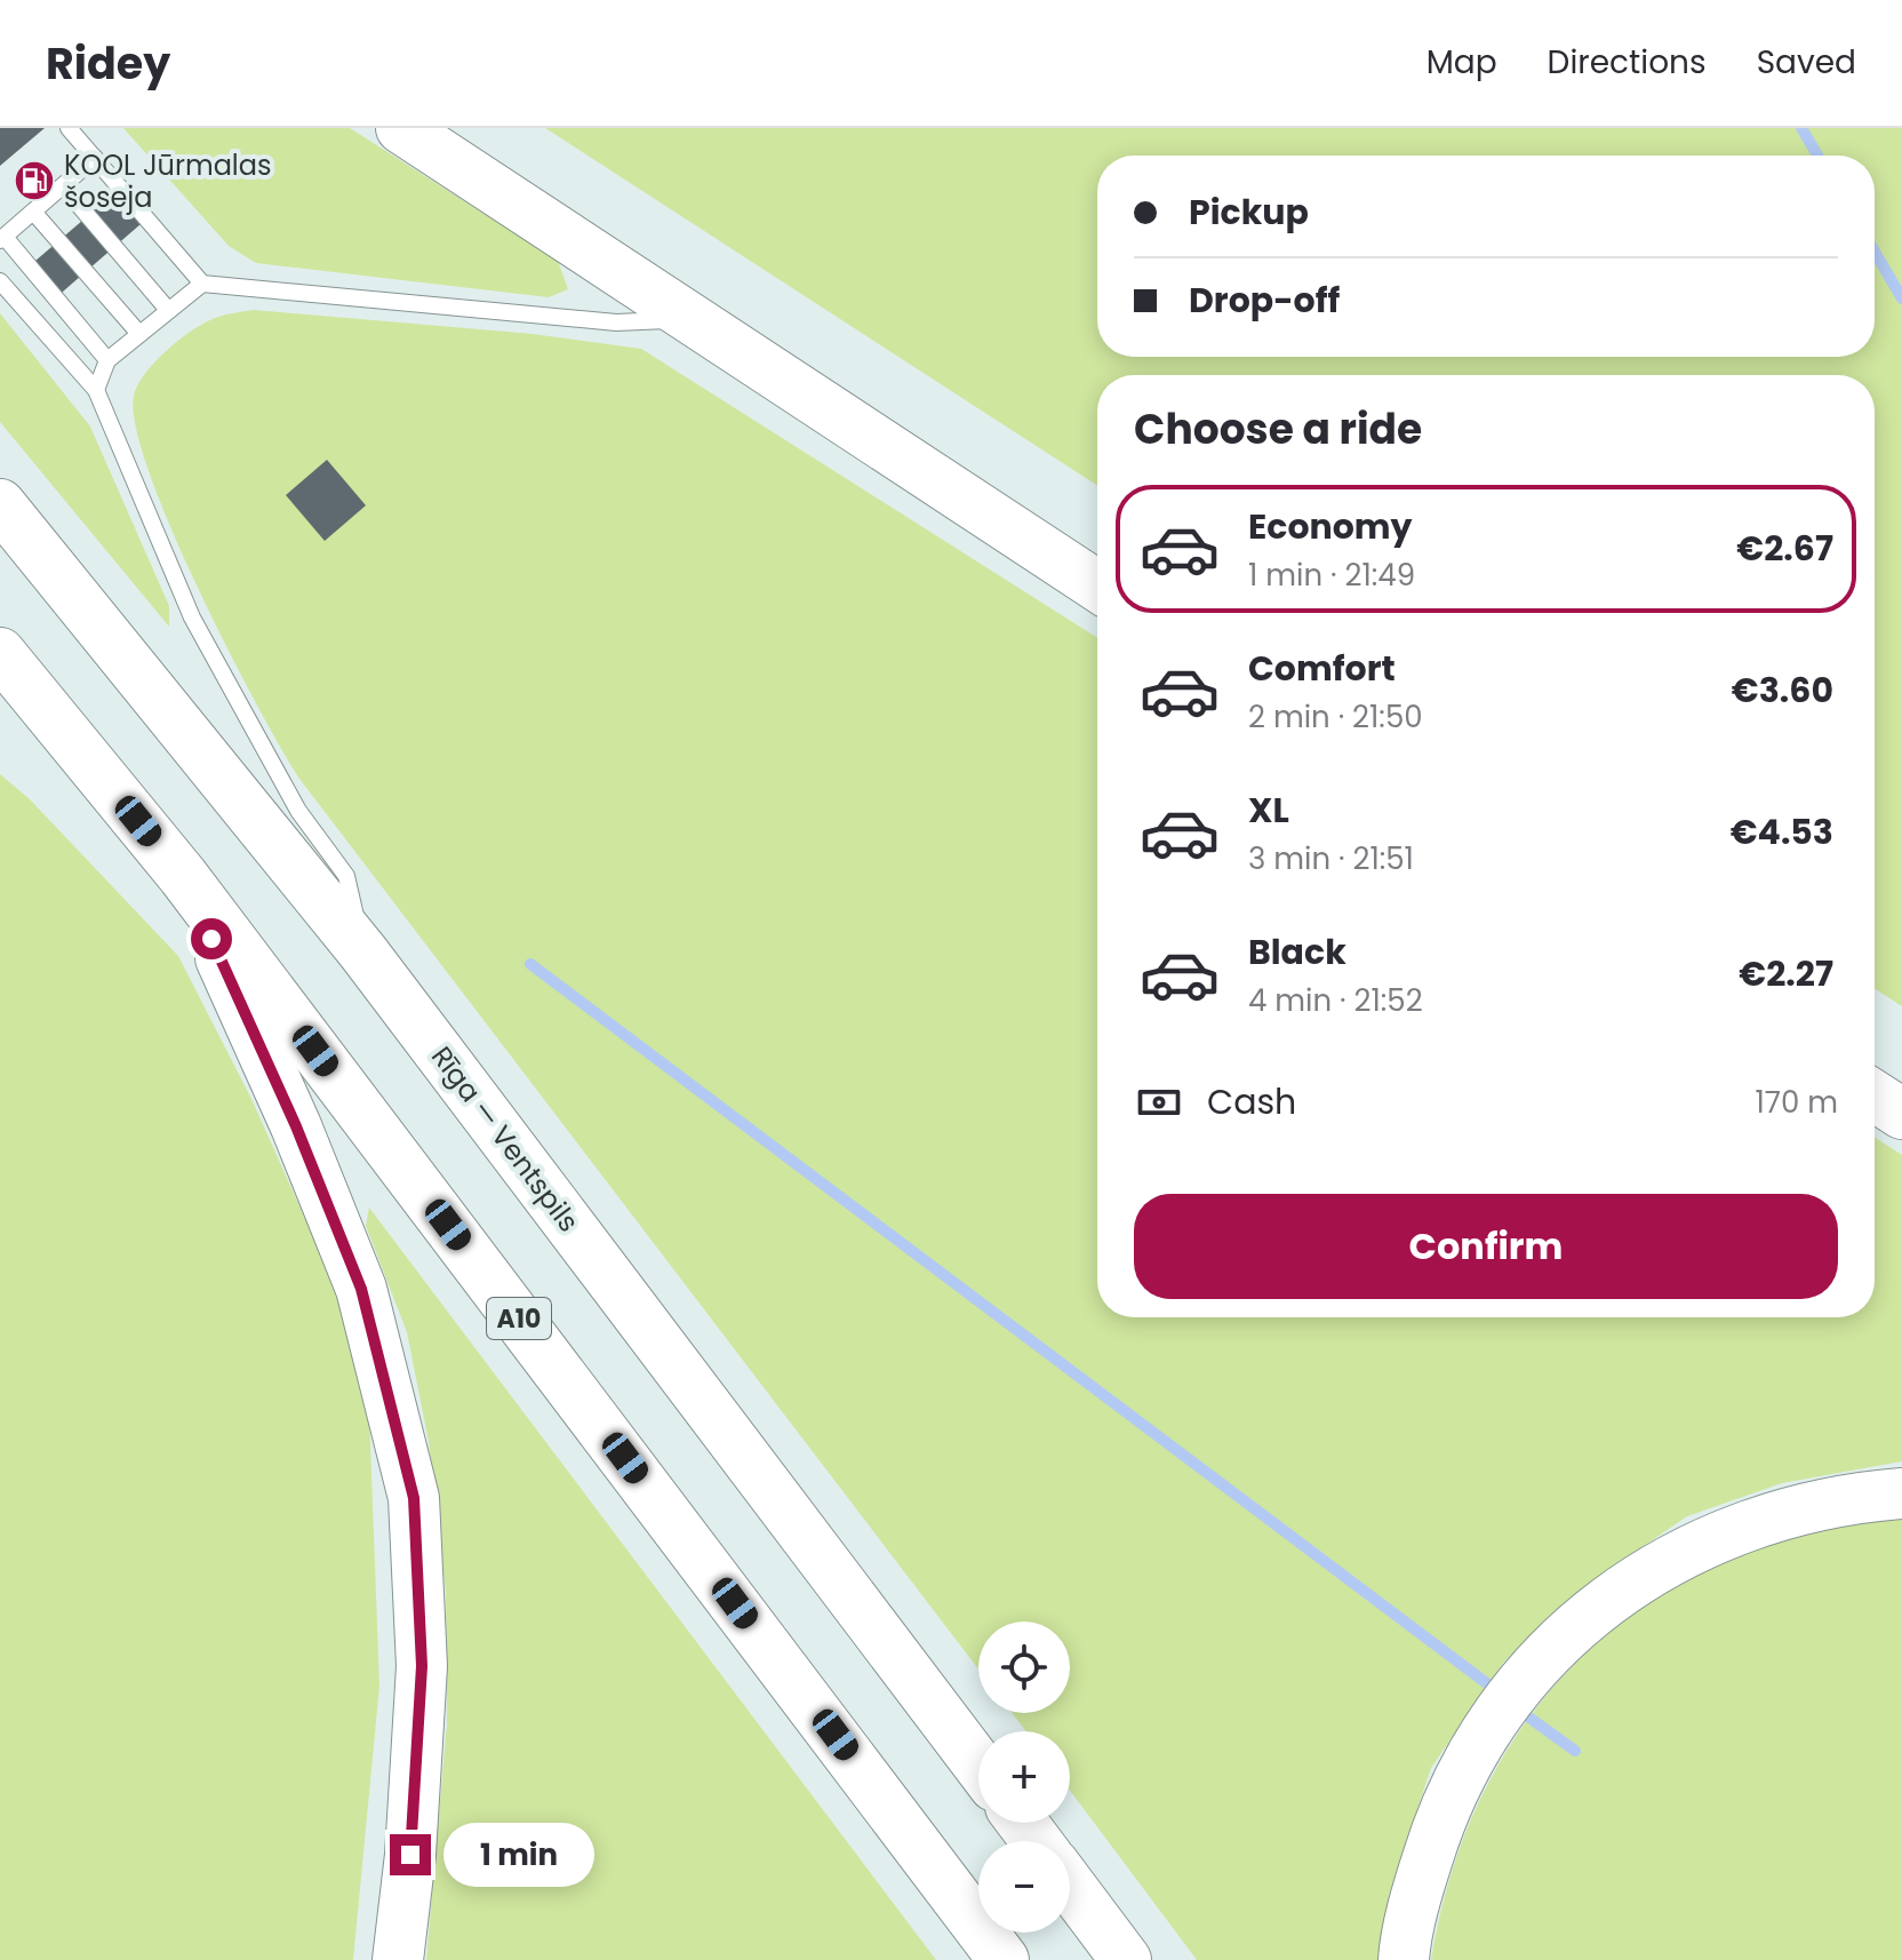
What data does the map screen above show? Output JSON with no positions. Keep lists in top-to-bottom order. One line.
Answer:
{"streets":{"highway":["Rīga — Ventspils","A10"]},"places":{"fuel station":["KOOL Jūrmalas šoseja"]},"page":{"header":"Ridey","nav":["Map","Directions","Saved"],"banner":["Pickup","Drop-off"],"heading":"Choose a ride","list":[{"name":"Economy","note":"1 min · 21:49","value":"€2.67"},{"name":"Comfort","note":"2 min · 21:50","value":"€3.60"},{"name":"XL","note":"3 min · 21:51","value":"€4.53"},{"name":"Black","note":"4 min · 21:52","value":"€2.27"}],"pay":["Cash","170 m"],"buttons":"Confirm","map_buttons":["+","−"],"bubble":"1 min"}}
